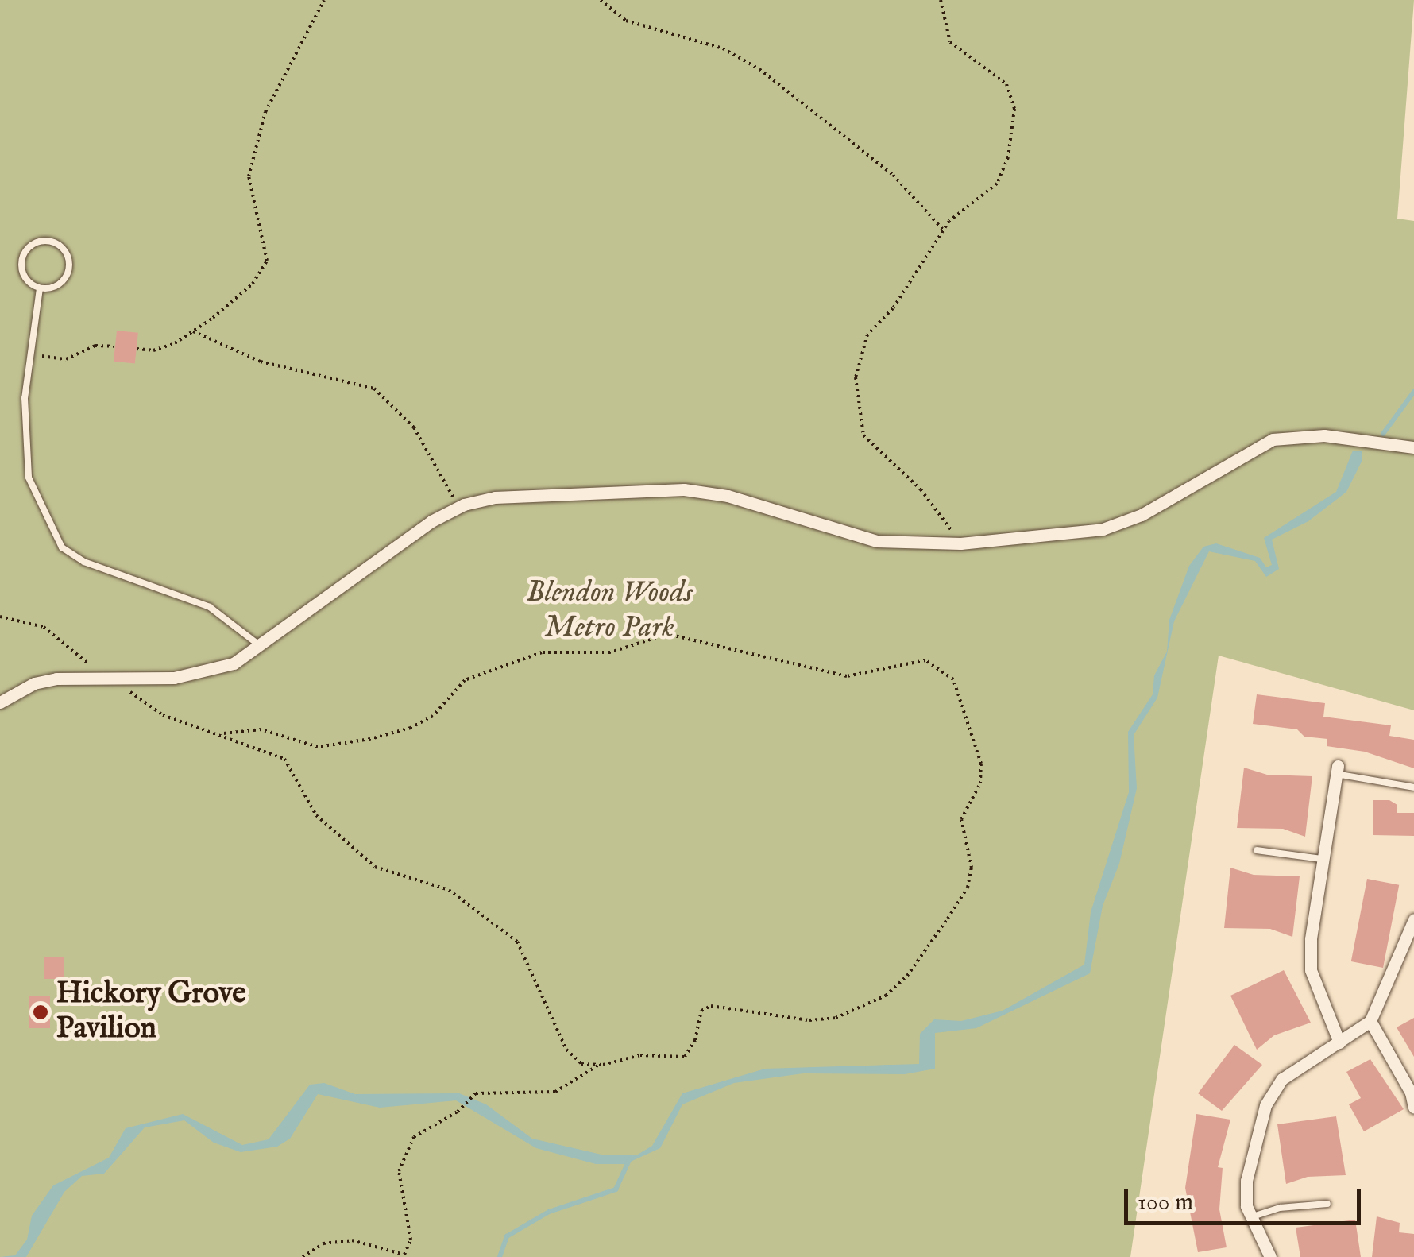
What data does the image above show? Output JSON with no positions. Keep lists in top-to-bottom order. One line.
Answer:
{"parks":["Blendon Woods Metro Park"],"places":["Hickory Grove Pavilion"],"scale_bar":"100 m"}
